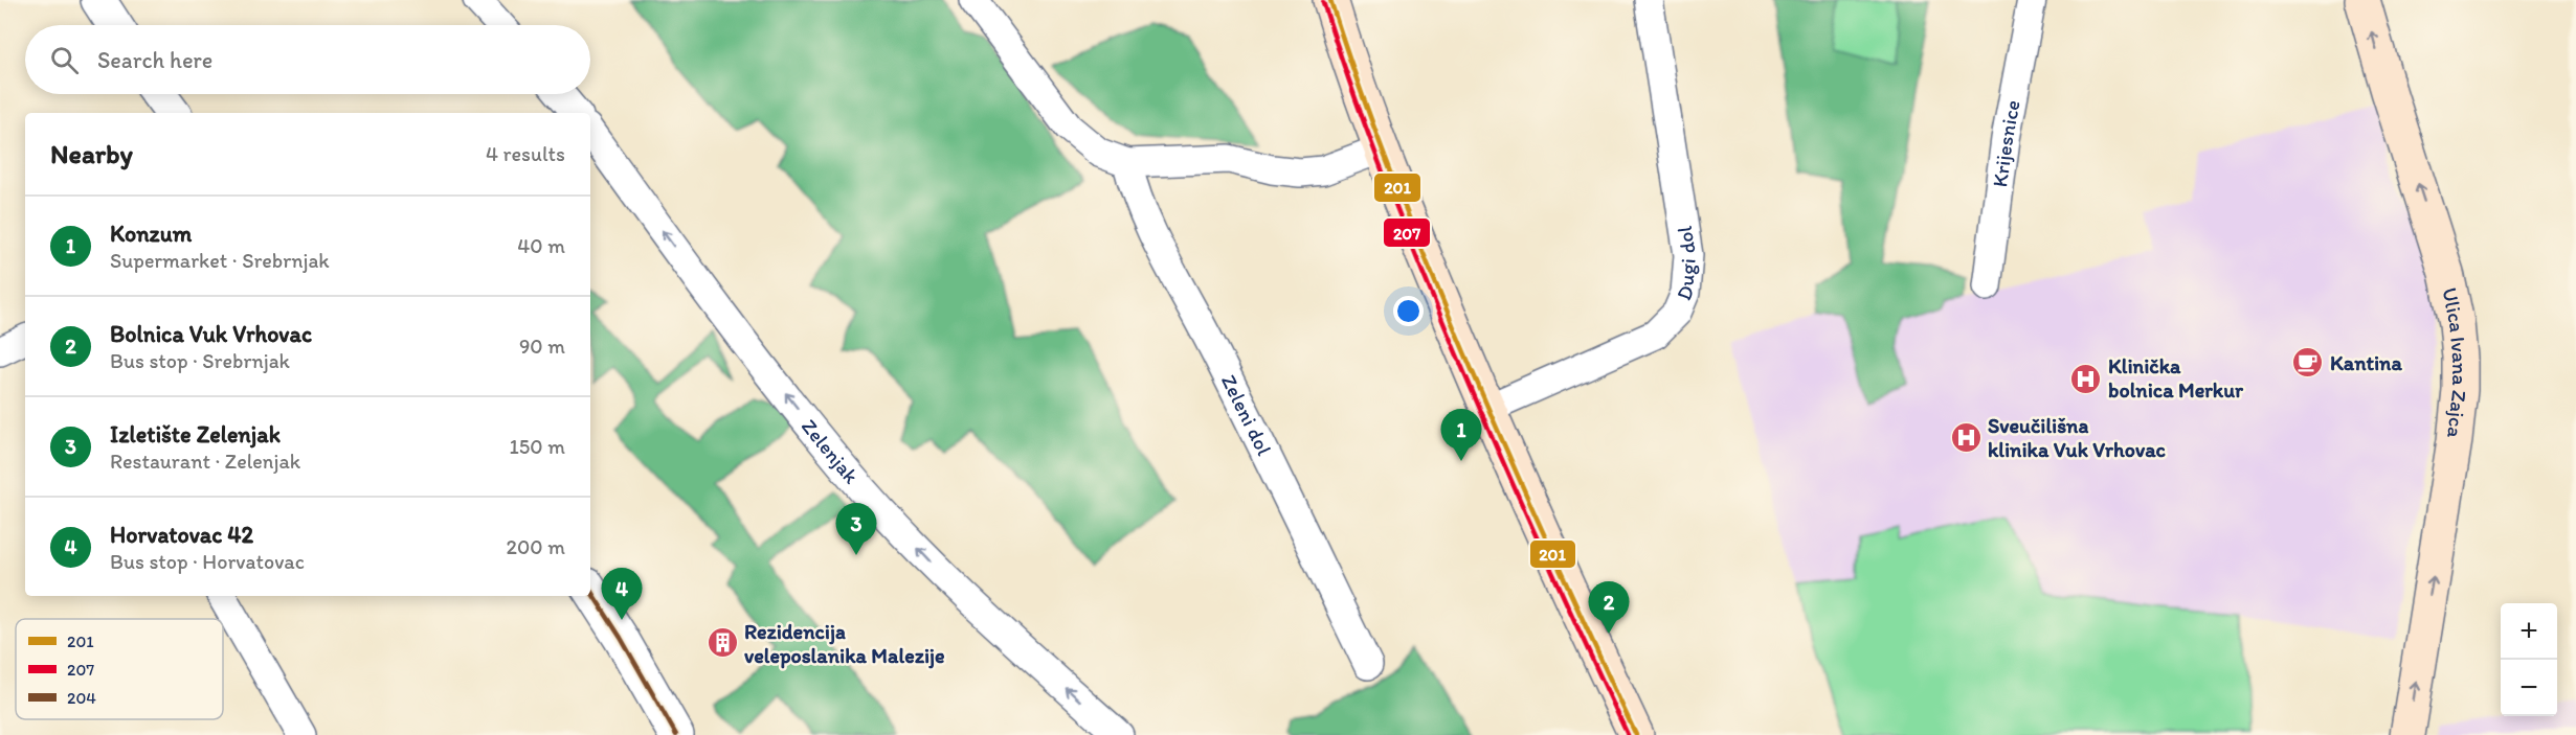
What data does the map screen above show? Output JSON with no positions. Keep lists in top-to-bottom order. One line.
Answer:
{"streets":{"main road":["Ulica Ivana Zajca"],"street":["Krijesnice","Dugi dol","Zeleni dol","Zelenjak"]},"one_way":["Ulica Ivana Zajca","Zelenjak"],"places":{"cafe":["Kantina"],"hospital":["Klinička bolnica Merkur","Sveučilišna klinika Vuk Vrhovac"],"building":["Rezidencija veleposlanika Malezije"]},"lines":["transit line 201","transit line 207","transit line 204"],"legend":["201","207","204"],"page":{"search":"Search here","heading":["Nearby","4 results"],"list":[{"mark":"1","name":"Konzum","note":"Supermarket · Srebrnjak","value":"40 m"},{"mark":"2","name":"Bolnica Vuk Vrhovac","note":"Bus stop · Srebrnjak","value":"90 m"},{"mark":"3","name":"Izletište Zelenjak","note":"Restaurant · Zelenjak","value":"150 m"},{"mark":"4","name":"Horvatovac 42","note":"Bus stop · Horvatovac","value":"200 m"}],"pins":["1","3","4","2"],"map_buttons":["+","−"]}}
